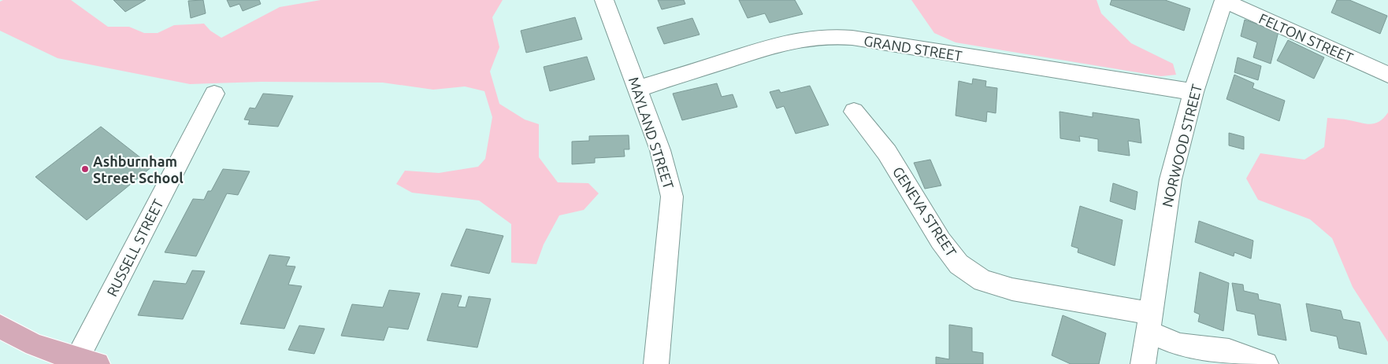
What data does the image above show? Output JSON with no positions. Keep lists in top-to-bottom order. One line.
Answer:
{"streets":{"street":["FELTON STREET","GRAND STREET","MAYLAND STREET","NORWOOD STREET","GENEVA STREET","RUSSELL STREET"]},"crossings":[["FELTON STREET","NORWOOD STREET"],["GRAND STREET","MAYLAND STREET"],["GRAND STREET","NORWOOD STREET"],["NORWOOD STREET","GENEVA STREET"]],"places":["Ashburnham Street School"]}
